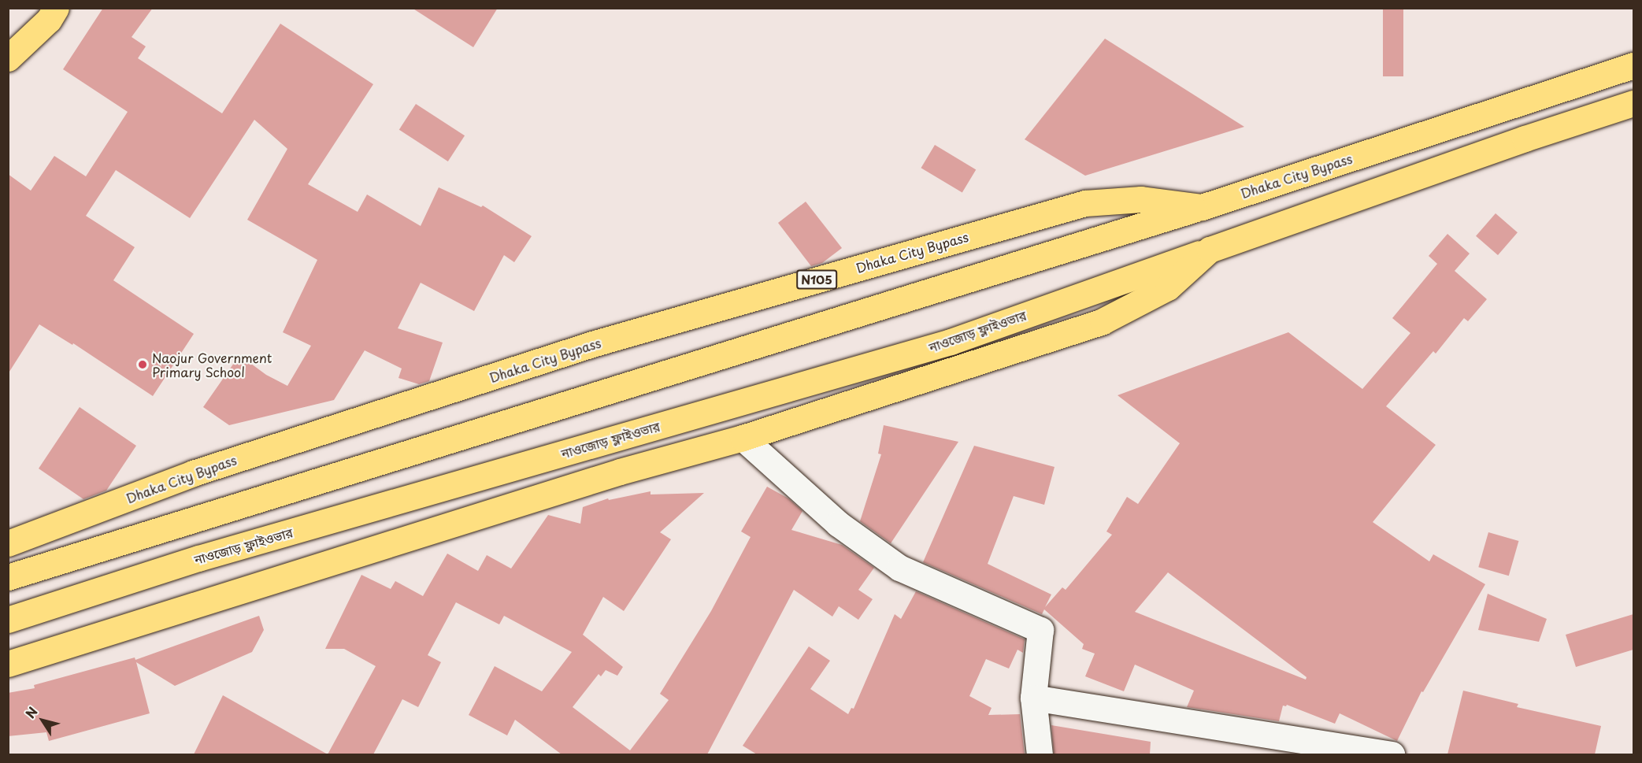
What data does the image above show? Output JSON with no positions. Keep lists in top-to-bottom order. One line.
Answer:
{"streets":{"highway":["Dhaka City Bypass","N105","নাওজোড় ফ্লাইওভার"]},"crossings":[["Dhaka City Bypass","N105"]],"places":["Naojur Government Primary School"],"north":"top left"}
